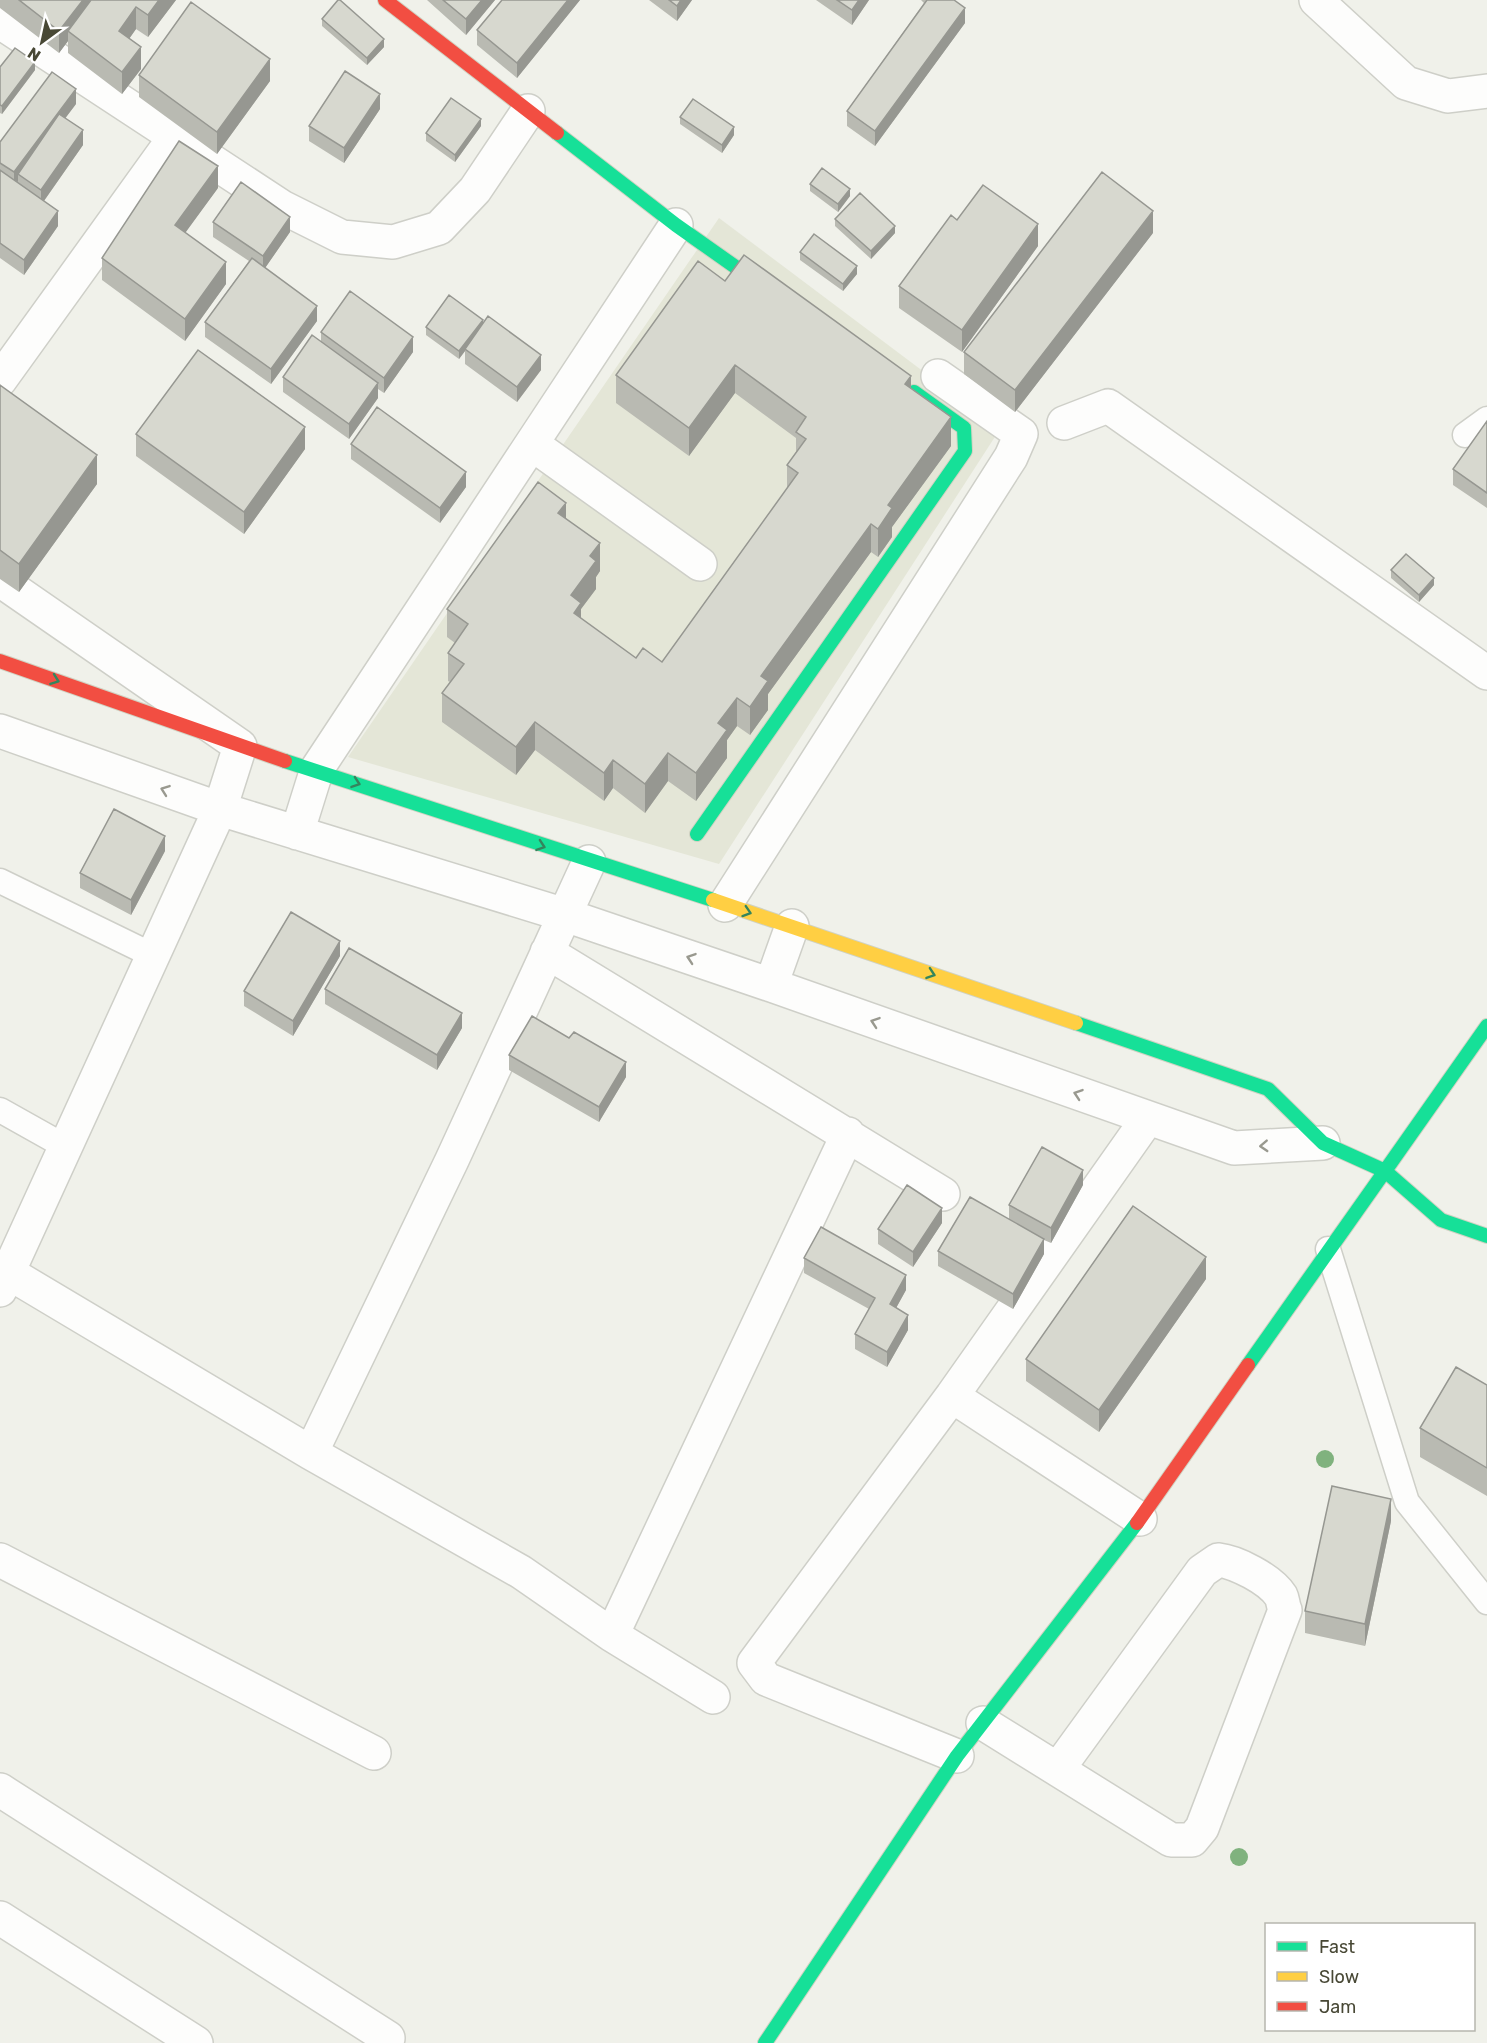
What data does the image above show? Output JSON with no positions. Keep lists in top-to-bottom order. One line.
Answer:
{"legend":["Fast","Slow","Jam"],"north":"bottom left"}
